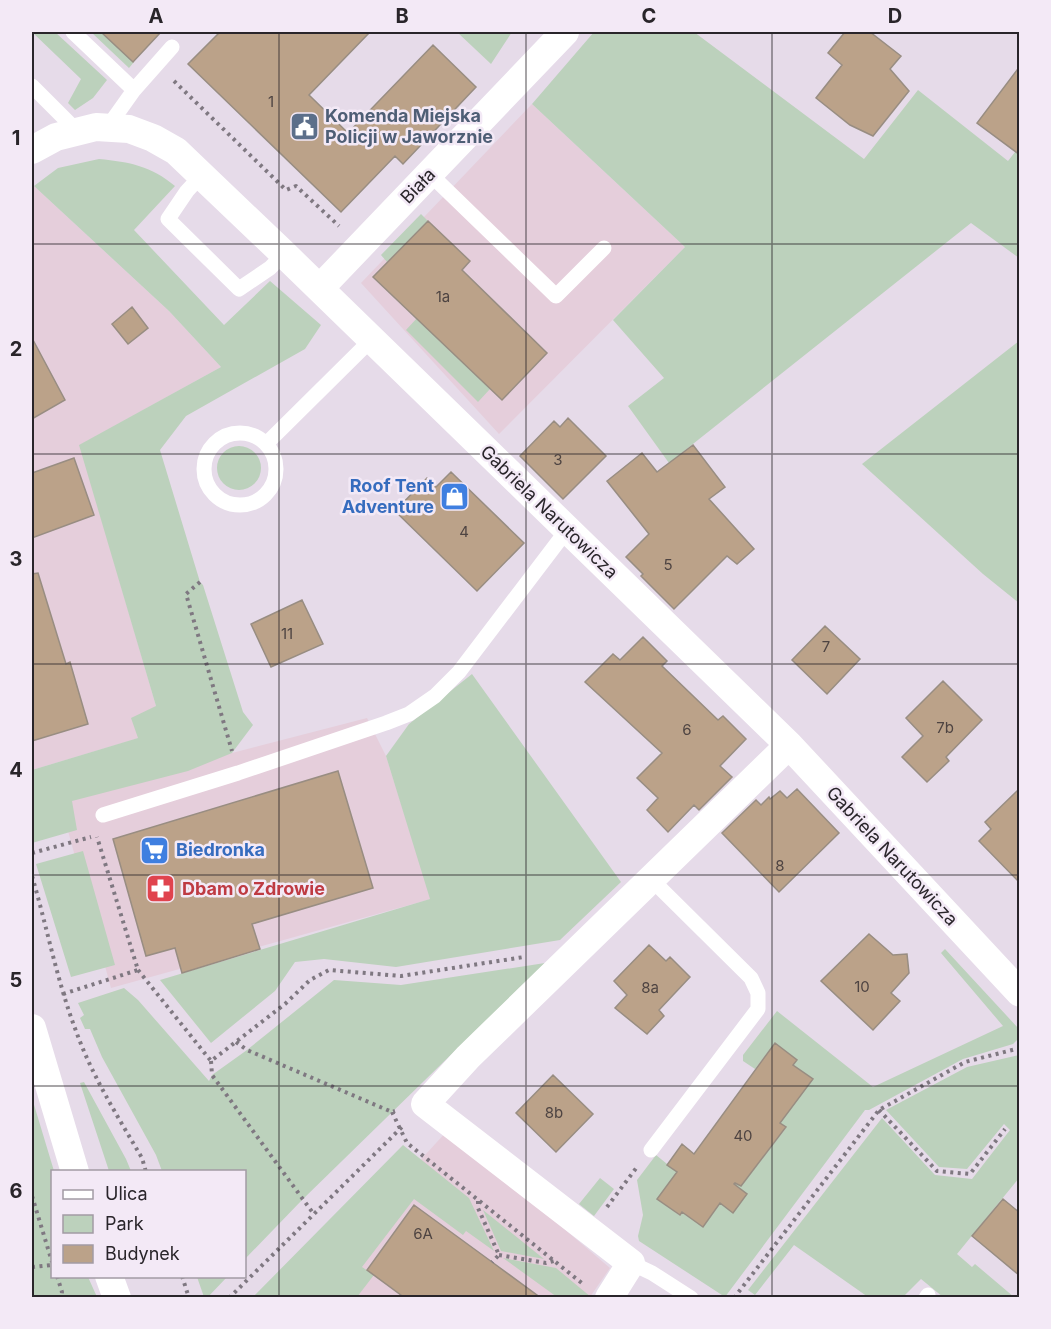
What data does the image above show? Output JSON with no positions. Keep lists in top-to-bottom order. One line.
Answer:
{"streets":{"street":["Biała","Gabriela Narutowicza"]},"crossings":[["Biała","Gabriela Narutowicza"]],"places":{"public building":["Komenda Miejska Policji w Jaworznie"],"shop":["Roof Tent Adventure"],"supermarket":["Biedronka"],"pharmacy":["Dbam o Zdrowie"]},"house_numbers":["1","1a","3","4","5","11","7","7b","6","8","10","8a","8b","40","6A"],"legend":["Ulica","Park","Budynek"],"grid":{"columns":["A","B","C","D"],"rows":["1","2","3","4","5","6"]}}
